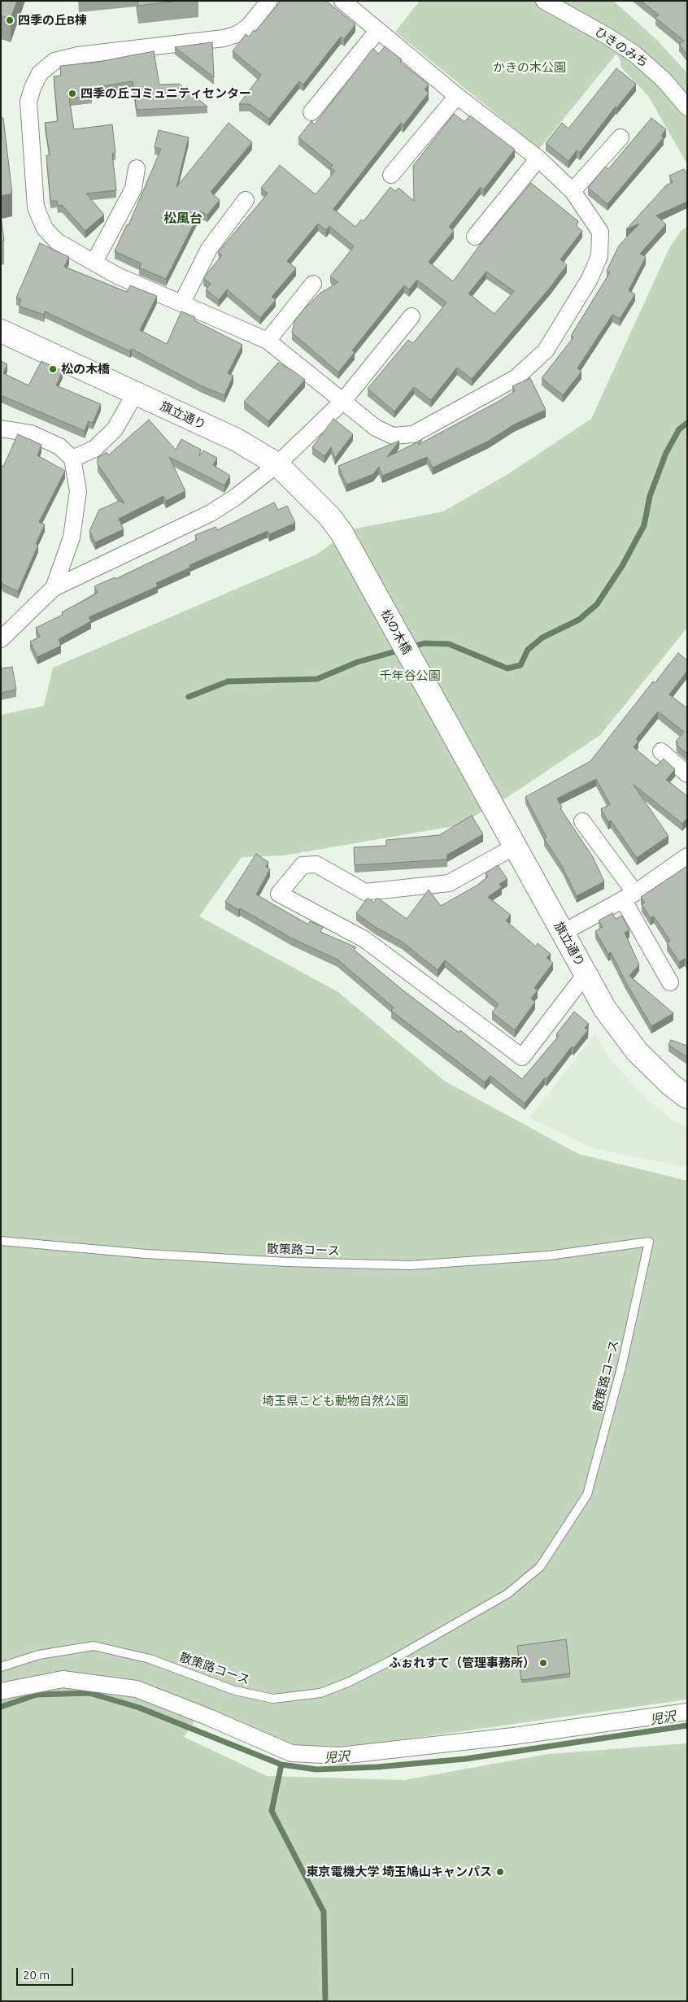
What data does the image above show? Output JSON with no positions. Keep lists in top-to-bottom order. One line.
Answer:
{"streets":{"street":["ひきのみち","旗立通り","松の木橋"],"lane":["散策路コース"]},"crossings":[["旗立通り","松の木橋"]],"districts":["松風台"],"water":["児沢"],"parks":["かきの木公園","千年谷公園","埼玉県こども動物自然公園"],"places":["四季の丘B棟","四季の丘コミュニティセンター","松の木橋","ふぉれすて（管理事務所）","東京電機大学 埼玉鳩山キャンパス"],"scale_bar":"20 m"}
